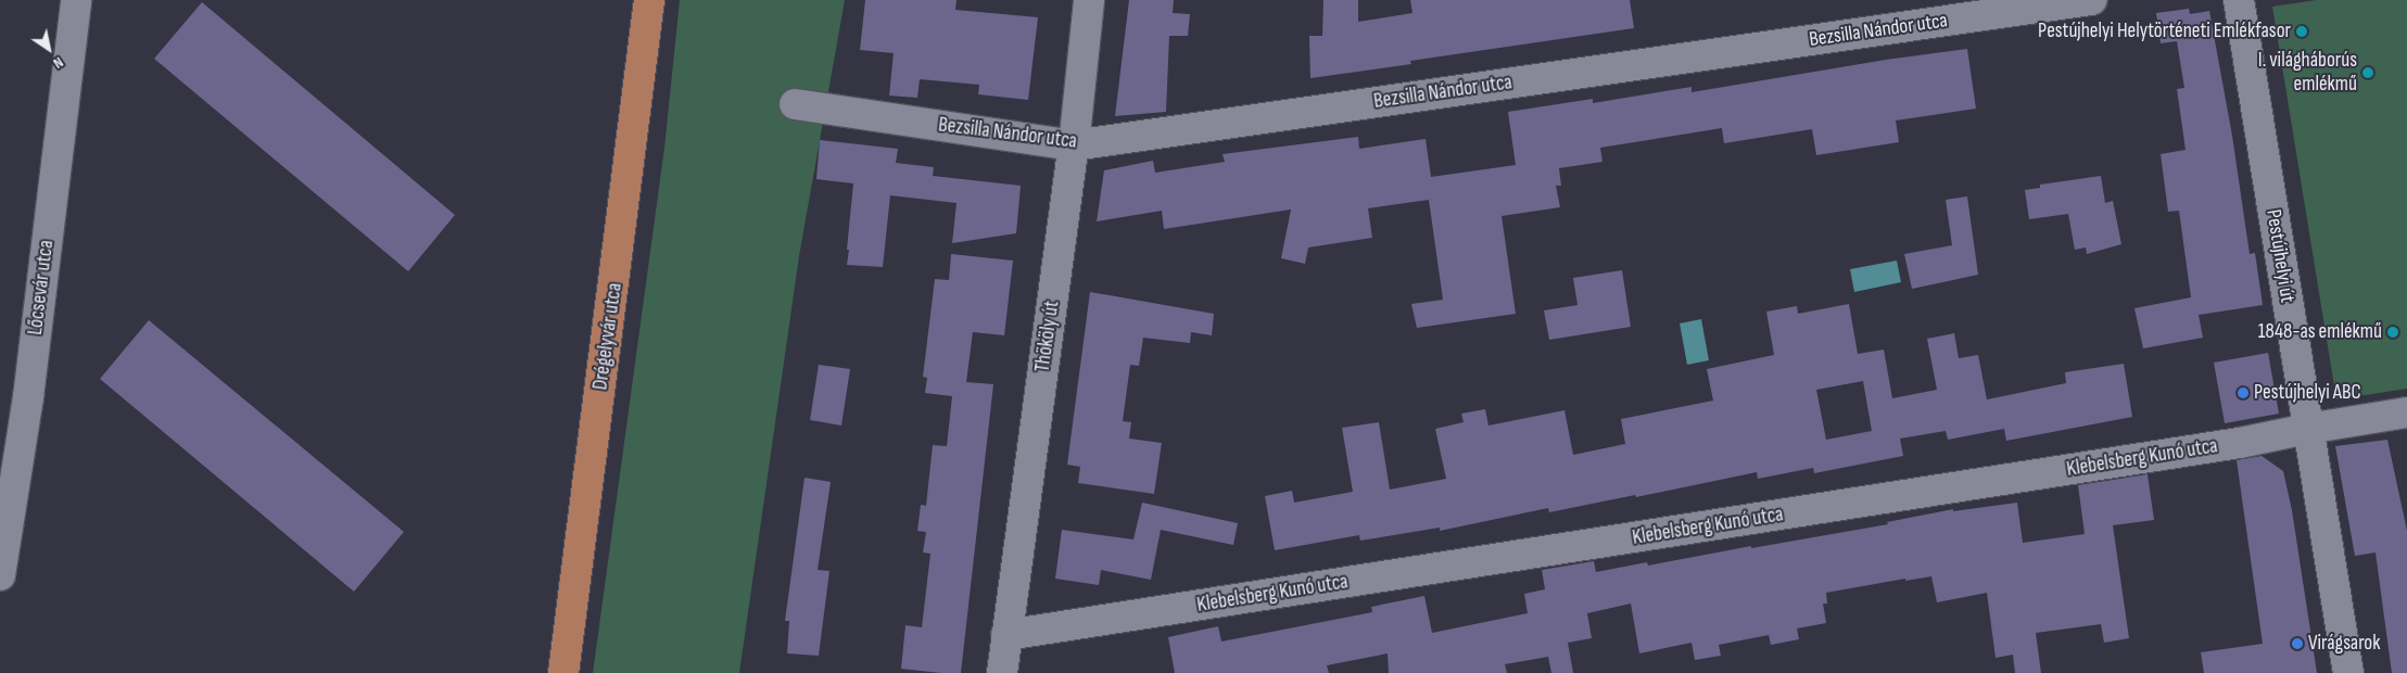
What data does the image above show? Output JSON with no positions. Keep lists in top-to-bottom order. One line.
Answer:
{"streets":{"main road":["Drégelyvár utca"],"street":["Bezsilla Nándor utca","Pestújhelyi út","Lőcsevár utca","Thököly út","Klebelsberg Kunó utca"]},"crossings":[["Bezsilla Nándor utca","Thököly út"],["Pestújhelyi út","Klebelsberg Kunó utca"],["Thököly út","Klebelsberg Kunó utca"]],"places":["Pestújhelyi Helytörténeti Emlékfasor","I. világháborús emlékmű","1848-as emlékmű","Pestújhelyi ABC","Virágsarok"],"north":"bottom right"}
